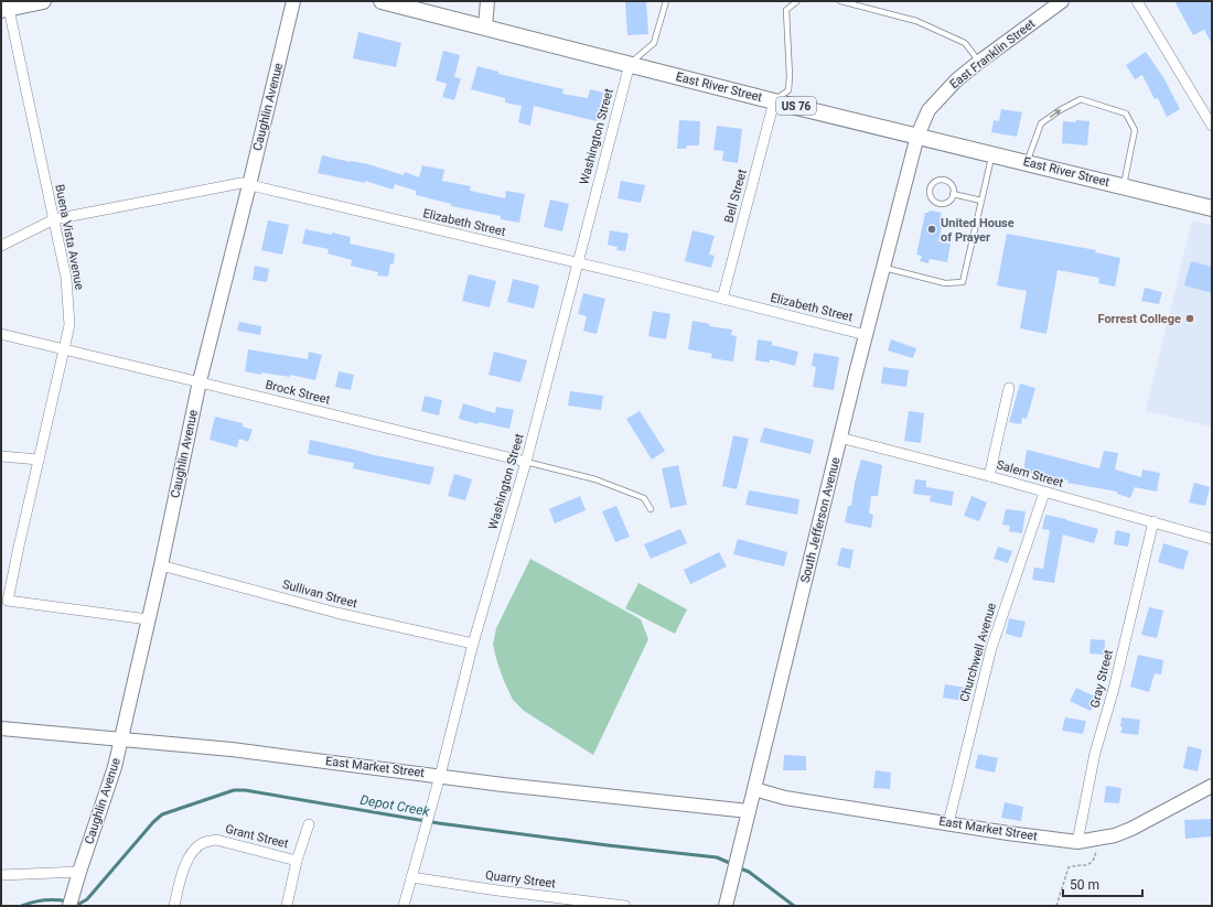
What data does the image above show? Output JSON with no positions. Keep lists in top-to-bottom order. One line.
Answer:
{"streets":{"main road":["East River Street","US 76"],"street":["East Franklin Street","Caughlin Avenue","Washington Street","Bell Street","Elizabeth Street","Buena Vista Avenue","Brock Street","Salem Street","South Jefferson Avenue","Sullivan Street","Churchwell Avenue","Gray Street","East Market Street","Grant Street","Quarry Street"]},"crossings":[["East Franklin Street","East River Street"],["East Franklin Street","South Jefferson Avenue"],["East River Street","Washington Street"],["East River Street","Bell Street"],["East River Street","South Jefferson Avenue"],["Caughlin Avenue","Elizabeth Street"],["Caughlin Avenue","Buena Vista Avenue"],["Caughlin Avenue","Brock Street"],["Caughlin Avenue","Sullivan Street"],["Caughlin Avenue","East Market Street"],["Washington Street","Elizabeth Street"],["Washington Street","Brock Street"],["Washington Street","Sullivan Street"],["Washington Street","East Market Street"],["Washington Street","Quarry Street"],["Bell Street","Elizabeth Street"],["Elizabeth Street","Buena Vista Avenue"],["Elizabeth Street","South Jefferson Avenue"],["Buena Vista Avenue","Brock Street"],["Salem Street","South Jefferson Avenue"],["Salem Street","Churchwell Avenue"],["Salem Street","Gray Street"],["South Jefferson Avenue","East Market Street"],["Churchwell Avenue","East Market Street"],["Gray Street","East Market Street"]],"water":["Depot Creek"],"places":["United House of Prayer","Forrest College"],"scale_bar":"50 m"}
